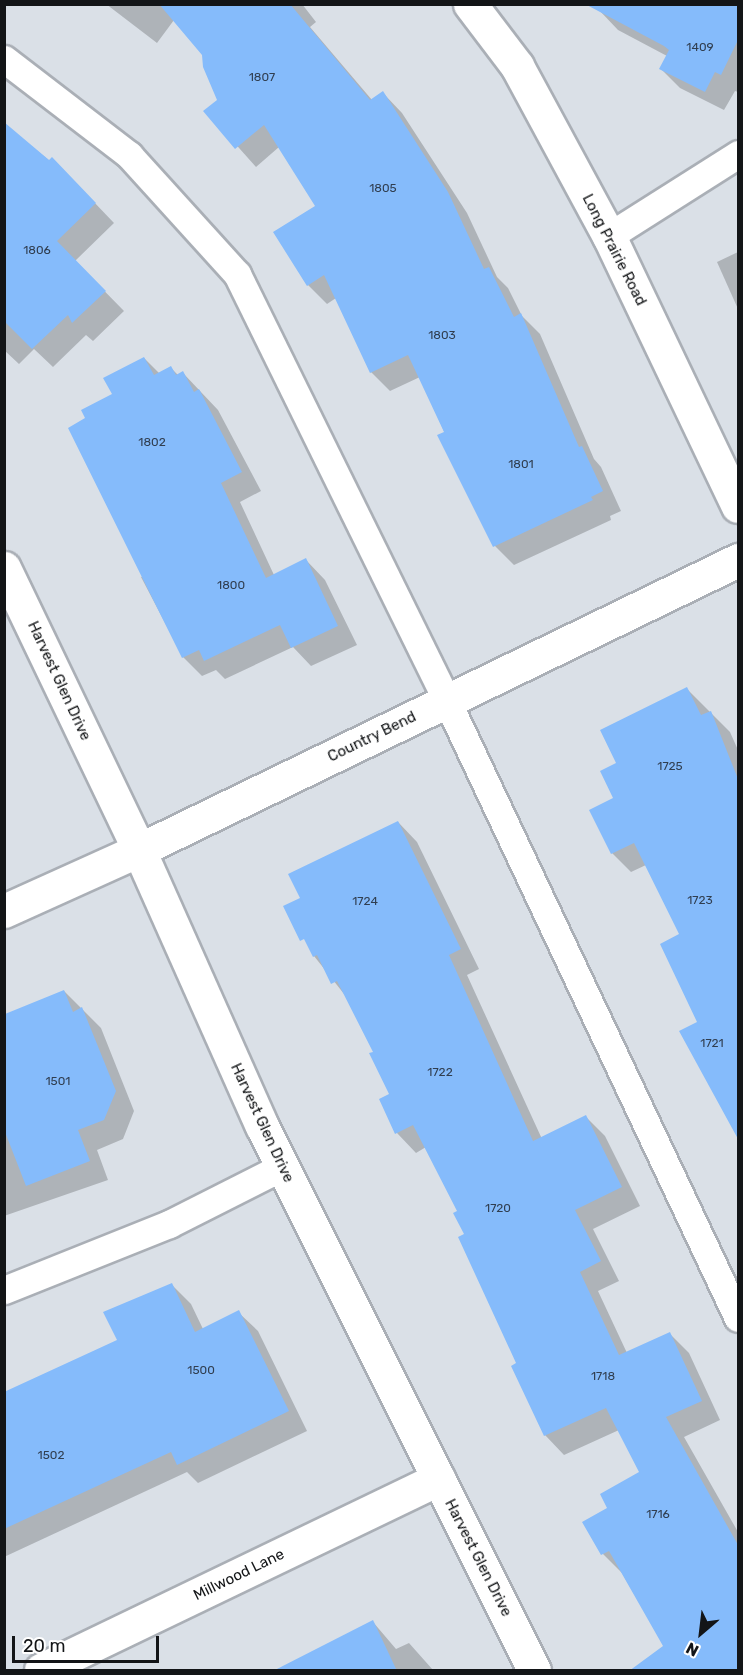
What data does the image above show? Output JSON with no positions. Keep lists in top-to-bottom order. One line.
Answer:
{"streets":{"street":["Long Prairie Road","Harvest Glen Drive","Country Bend","Millwood Lane"]},"crossings":[["Harvest Glen Drive","Country Bend"],["Harvest Glen Drive","Millwood Lane"]],"house_numbers":["1409","1807","1805","1806","1803","1802","1801","1800","1725","1723","1724","1721","1722","1501","1720","1500","1718","1502","1716"],"scale_bar":"20 m","north":"bottom left"}
